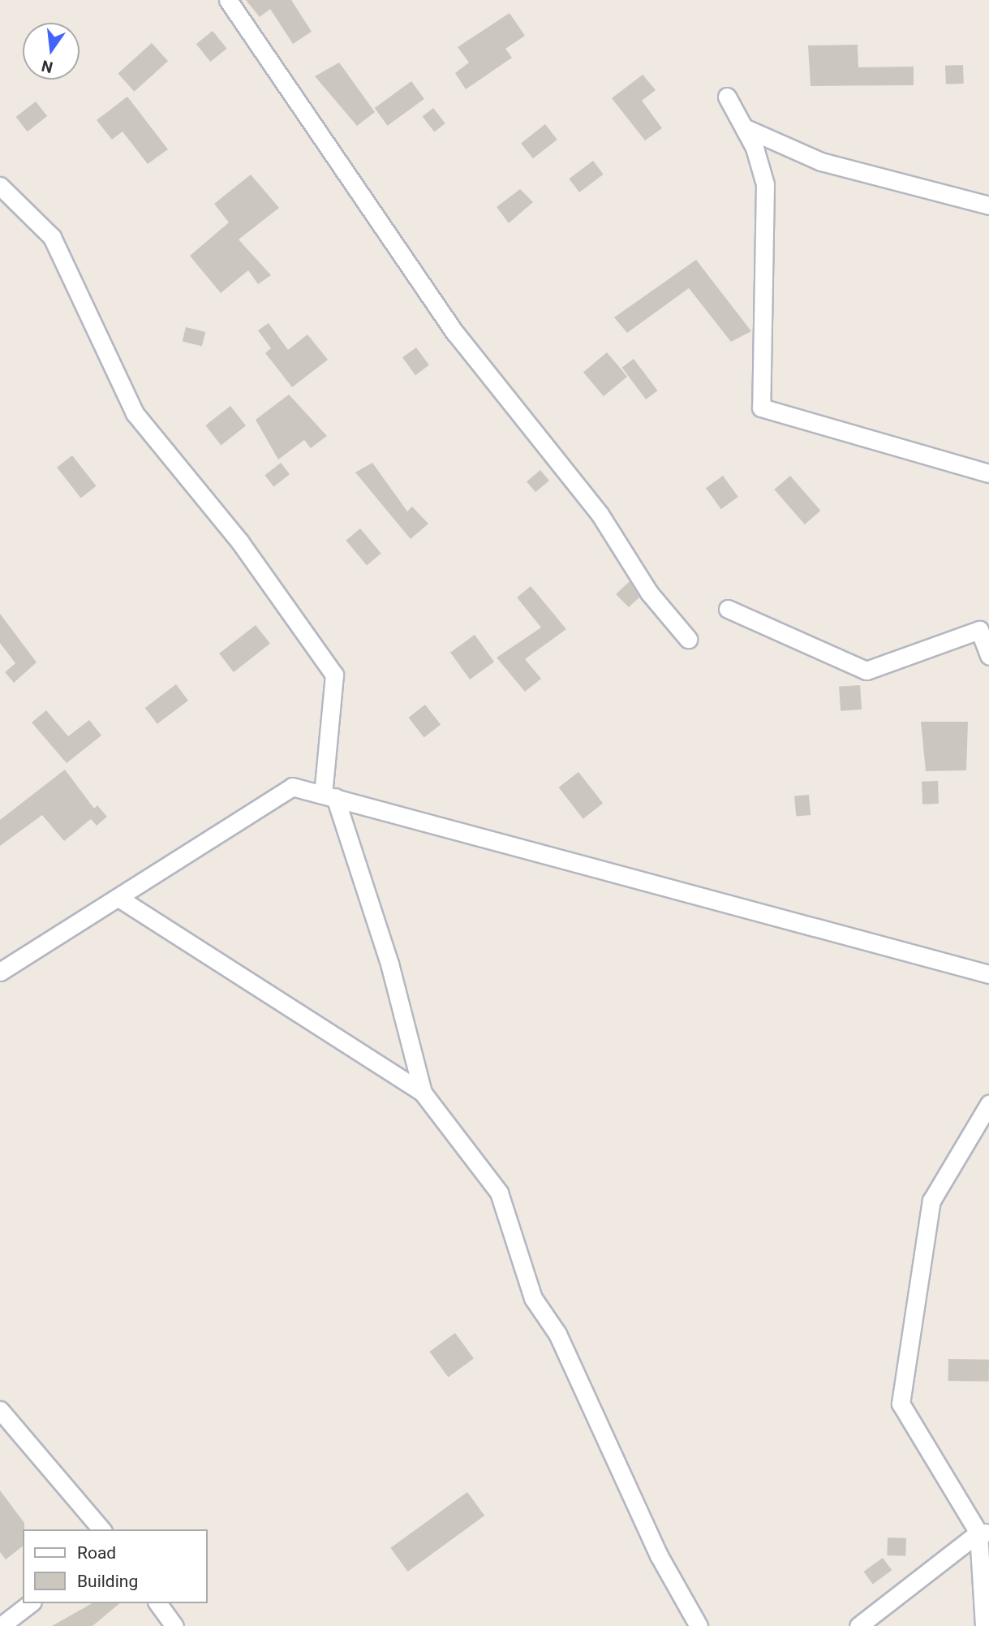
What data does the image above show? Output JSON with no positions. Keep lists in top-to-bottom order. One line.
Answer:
{"legend":["Road","Building"],"north":"bottom"}
